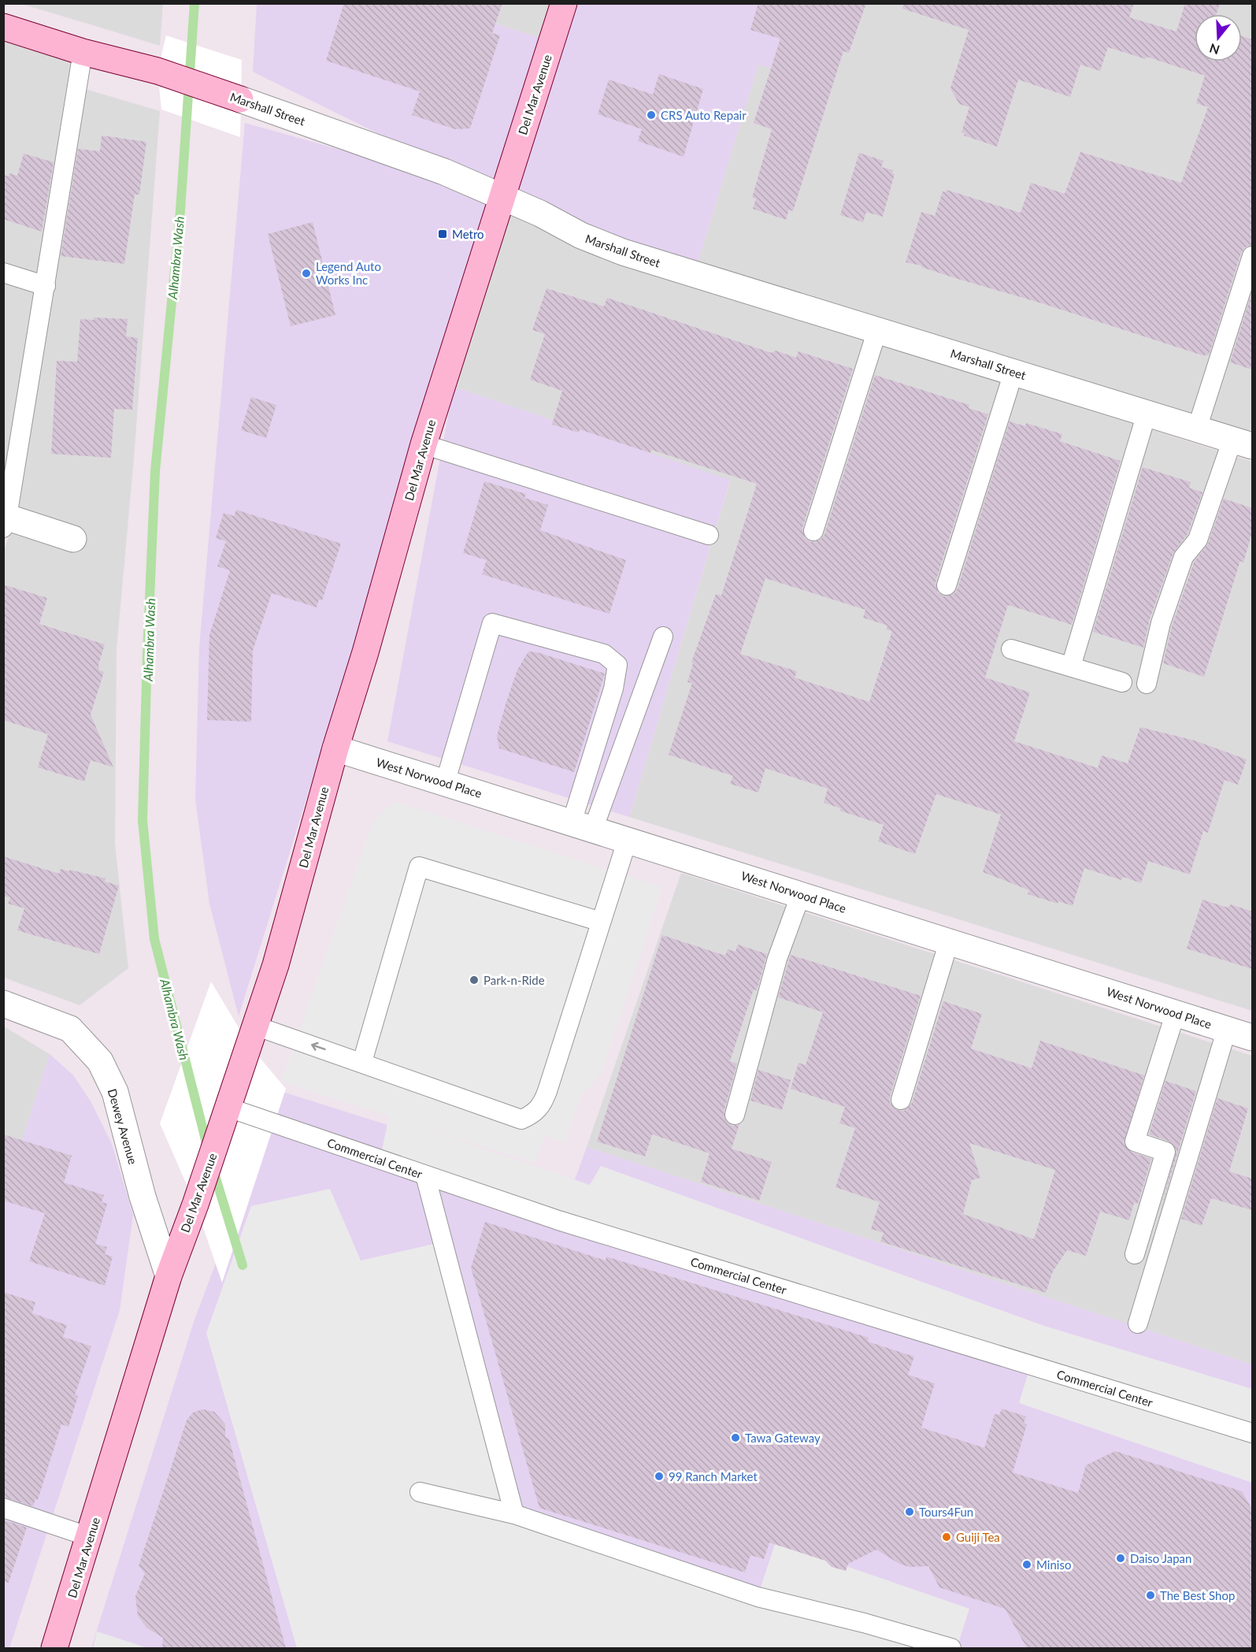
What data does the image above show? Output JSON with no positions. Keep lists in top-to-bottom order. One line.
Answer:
{"streets":{"main road":["Del Mar Avenue","Marshall Street"],"street":["West Norwood Place","Dewey Avenue"],"lane":["Commercial Center"]},"crossings":[["Del Mar Avenue","Marshall Street"],["Del Mar Avenue","West Norwood Place"],["Del Mar Avenue","Dewey Avenue"],["Del Mar Avenue","Commercial Center"]],"water":["Alhambra Wash"],"places":{"other":["CRS Auto Repair","Legend Auto Works Inc","Park-n-Ride","Tawa Gateway","99 Ranch Market","Tours4Fun","Guiji Tea","Daiso Japan","Miniso","The Best Shop"],"transit":["Metro"]},"north":"bottom"}
